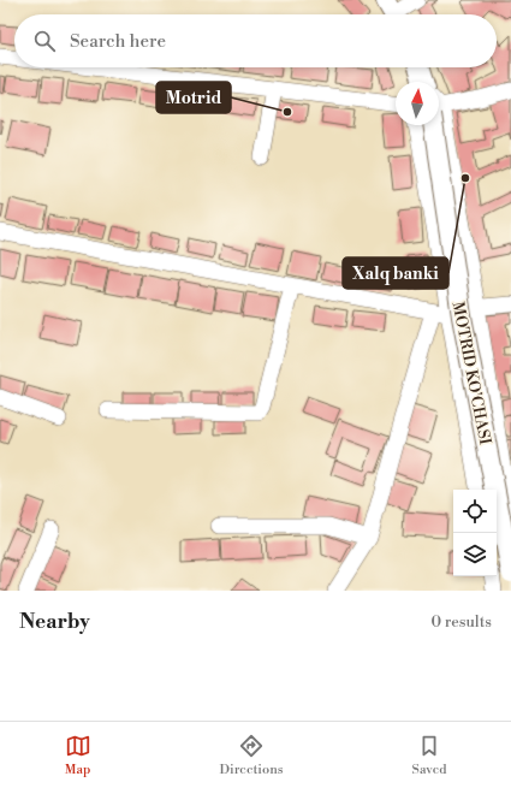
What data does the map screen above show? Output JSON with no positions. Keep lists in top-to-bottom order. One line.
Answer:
{"streets":{"main road":["MOTRID KO'CHASI"]},"places":["Motrid","Xalq banki"],"north":"top","page":{"search":"Search here","heading":["Nearby","0 results"],"nav":["Map","Directions","Saved"]}}
